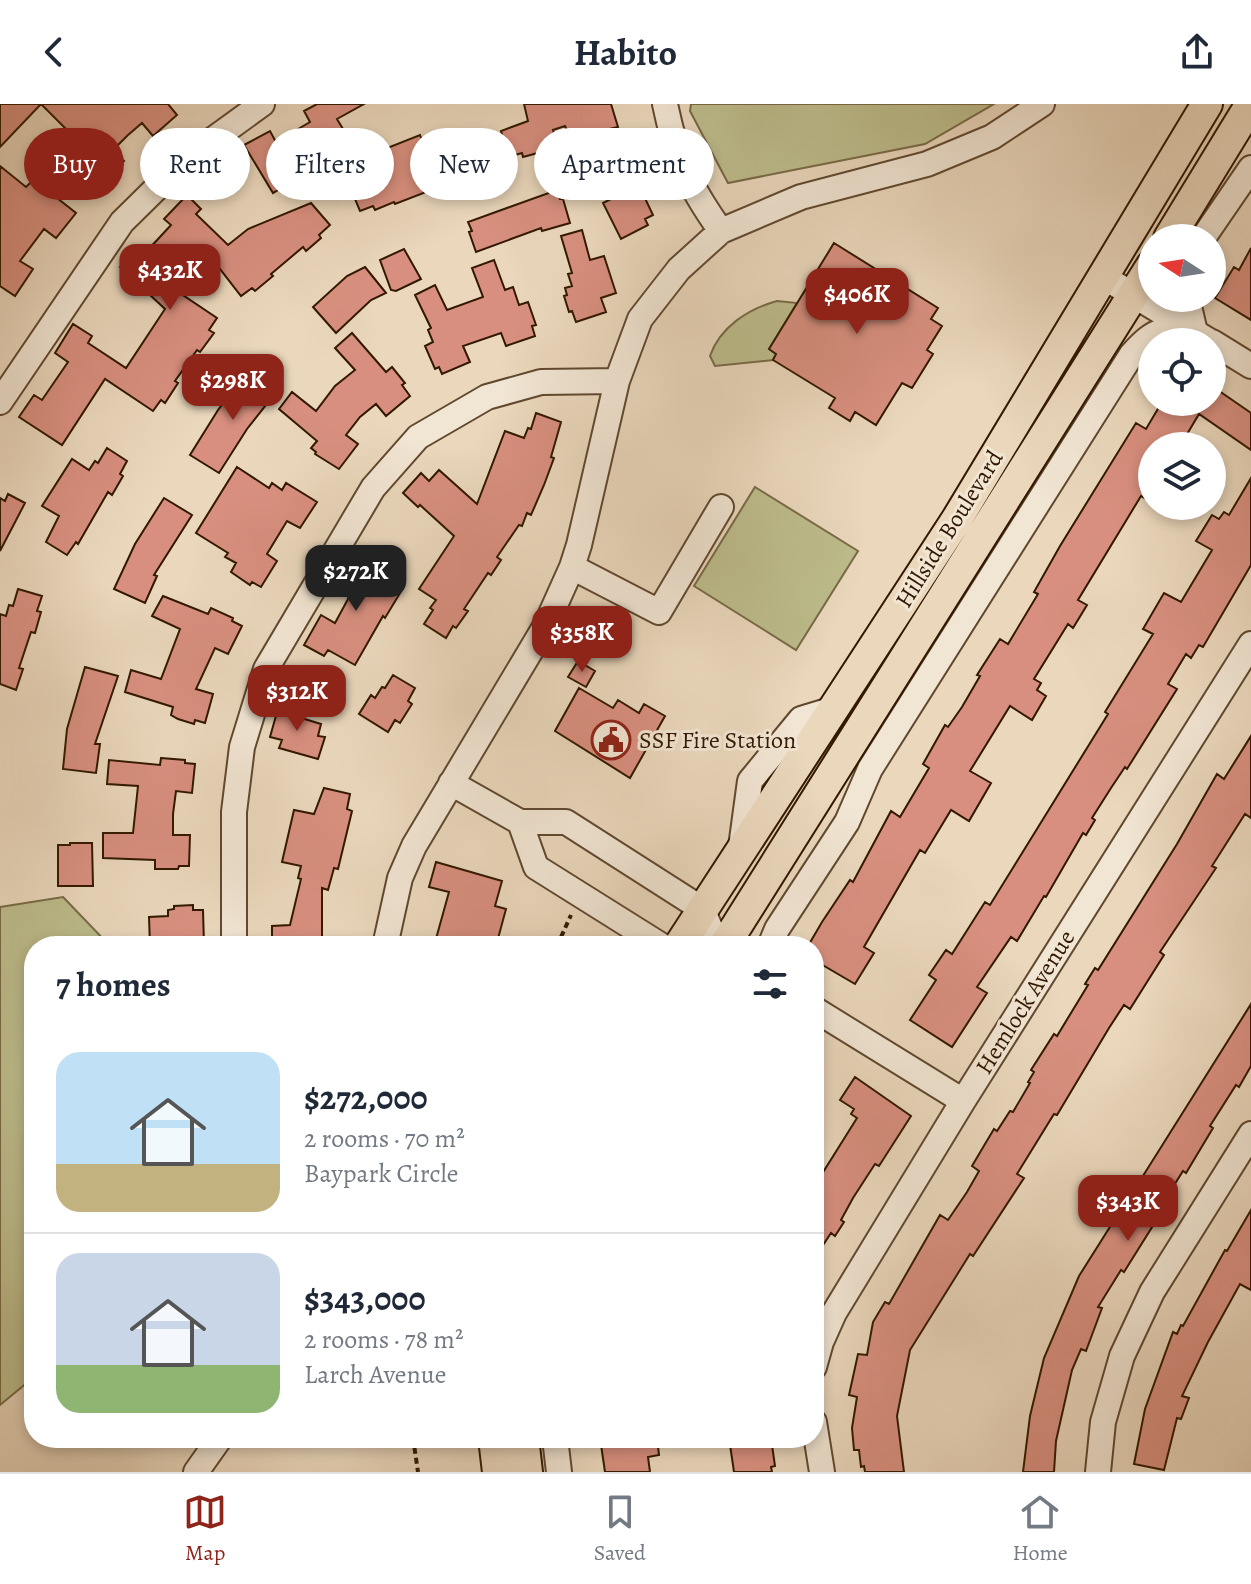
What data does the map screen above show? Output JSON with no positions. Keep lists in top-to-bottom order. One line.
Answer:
{"streets":{"main road":["Hillside Boulevard"],"street":["Hemlock Avenue"]},"places":{"public building":["SSF Fire Station"]},"north":"left","page":{"header":"Habito","chip":["Buy","Rent","Filters","New","Apartment"],"price":["$432K","$406K","$298K","$272K","$358K","$312K","$343K"],"heading":"7 homes","list":[{"name":"$272,000","note":"2 rooms · 70 m² · Baypark Circle"},{"name":"$343,000","note":"2 rooms · 78 m² · Larch Avenue"}],"tabs":["Map","Saved","Home"]}}
